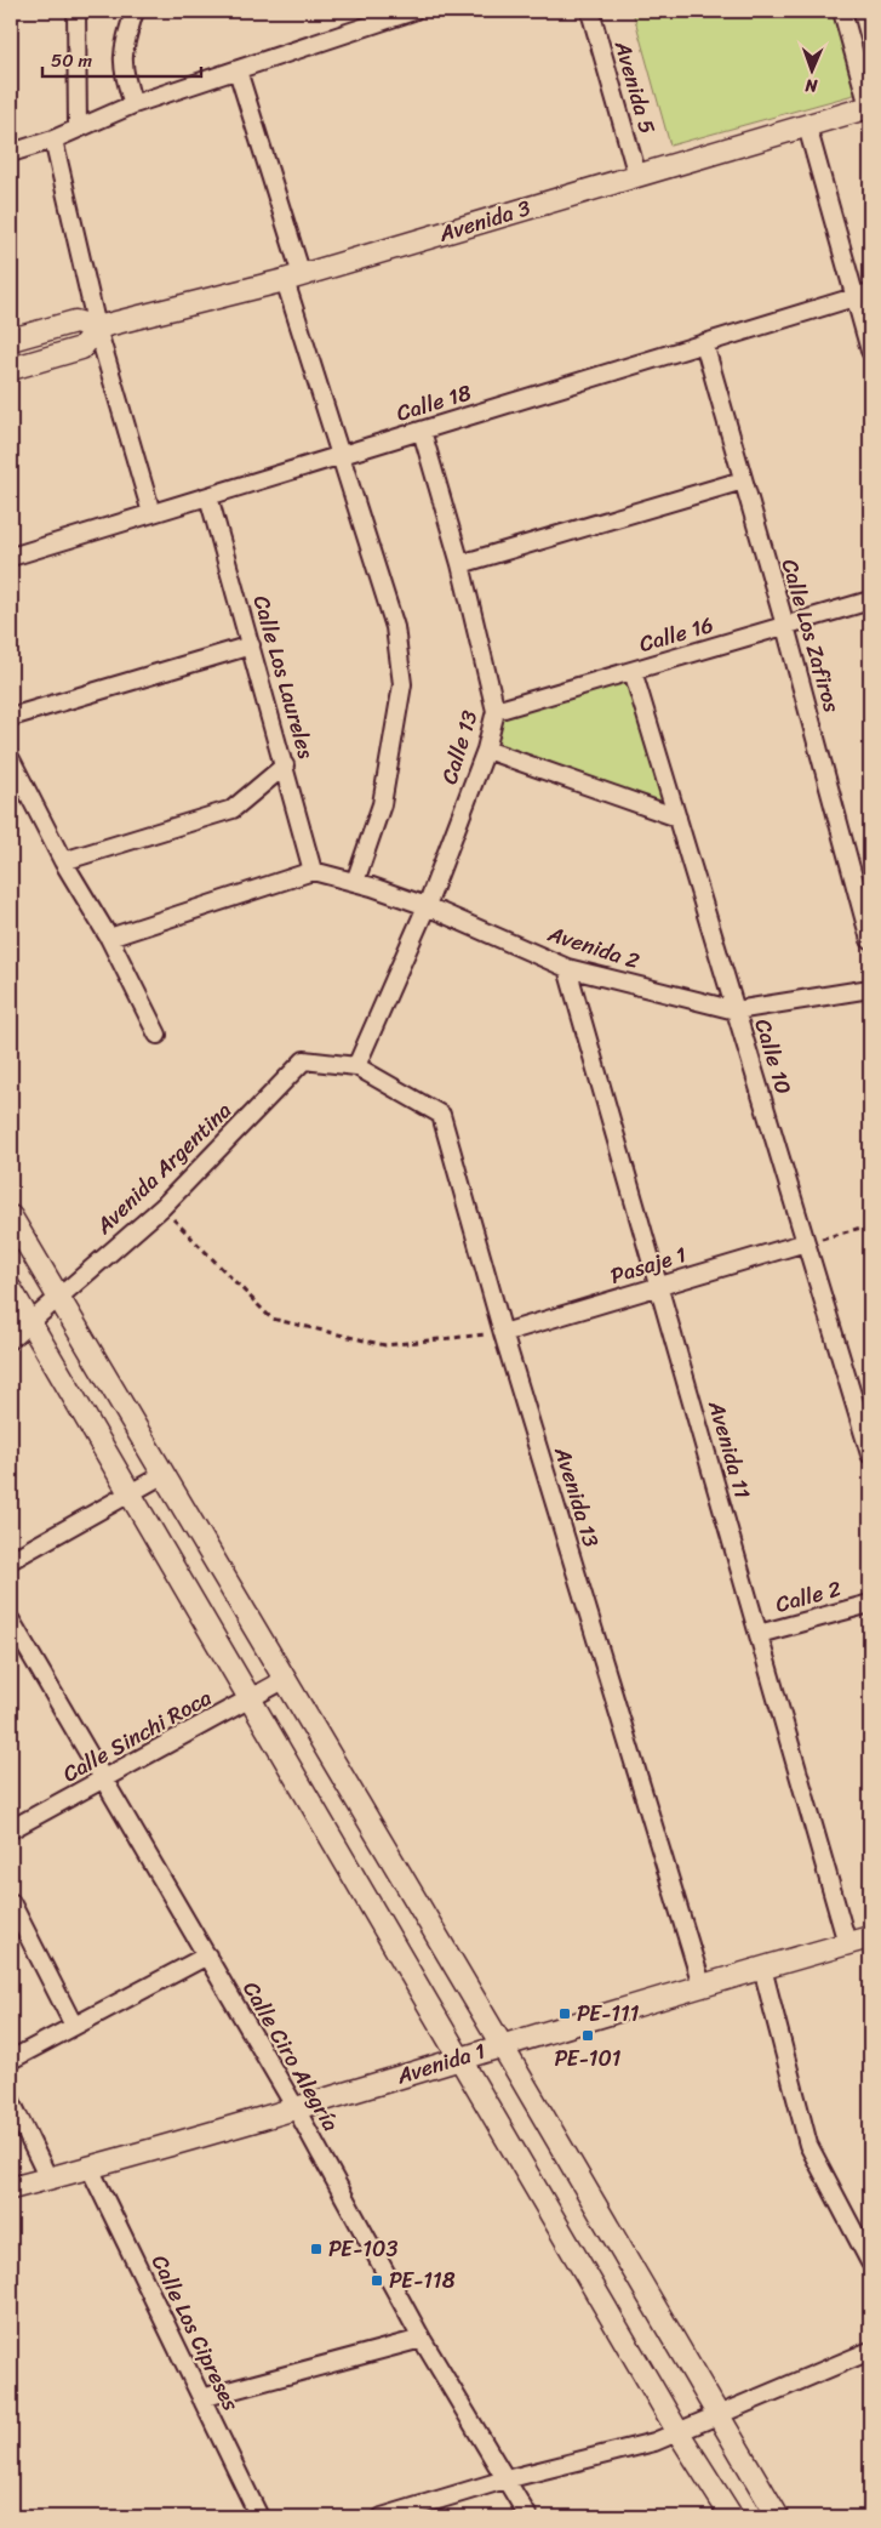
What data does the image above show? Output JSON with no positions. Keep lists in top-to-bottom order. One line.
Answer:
{"streets":{"street":["Avenida 5","Avenida 3","Calle 18","Calle 16","Calle Los Zafiros","Calle Los Laureles","Calle 13","Avenida 2","Calle 10","Avenida Argentina","Pasaje 1","Avenida 11","Avenida 13","Calle 2","Calle Sinchi Roca","Calle Ciro Alegría","Avenida 1","Calle Los Cipreses"]},"crossings":[["Avenida 5","Avenida 3"],["Calle 18","Calle Los Zafiros"],["Calle 18","Calle Los Laureles"],["Calle 18","Calle 13"],["Calle 16","Calle Los Zafiros"],["Calle 16","Calle 13"],["Calle 16","Calle 10"],["Calle Los Laureles","Avenida 2"],["Calle 13","Avenida 2"],["Calle 13","Avenida Argentina"],["Calle 13","Avenida 13"],["Avenida 2","Calle 10"],["Avenida 2","Avenida 11"],["Calle 10","Pasaje 1"],["Avenida Argentina","Avenida 13"],["Pasaje 1","Avenida 11"],["Pasaje 1","Avenida 13"],["Avenida 11","Calle 2"],["Avenida 11","Avenida 1"],["Avenida 13","Avenida 1"],["Calle Sinchi Roca","Calle Ciro Alegría"],["Calle Ciro Alegría","Avenida 1"],["Avenida 1","Calle Los Cipreses"]],"places":{"transit":["PE-111","PE-101","PE-103","PE-118"]},"scale_bar":"50 m","north":"bottom"}
